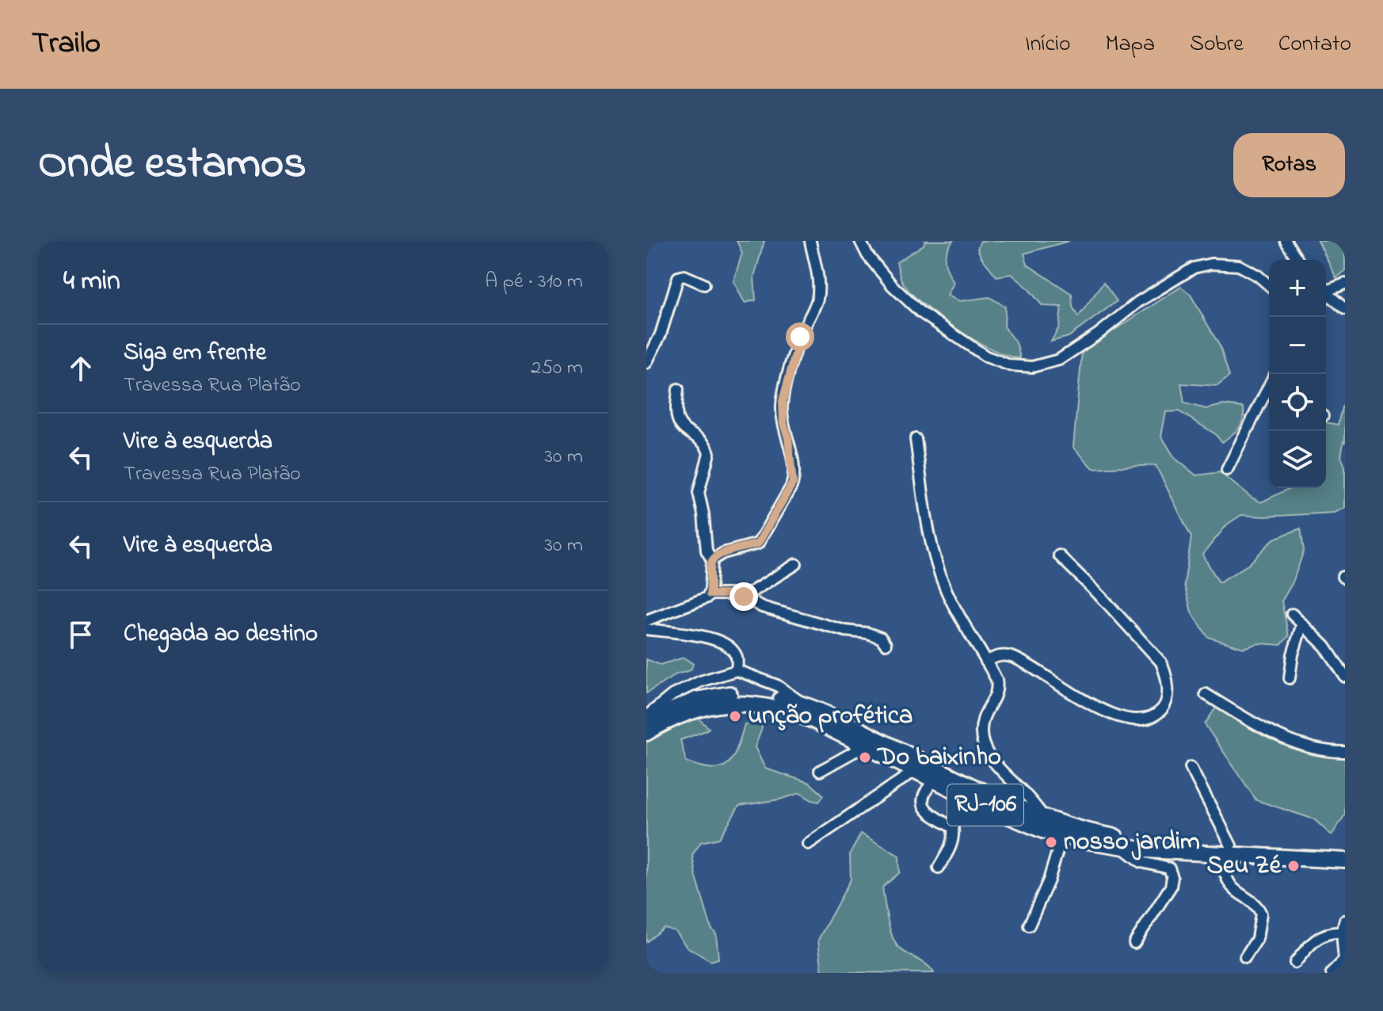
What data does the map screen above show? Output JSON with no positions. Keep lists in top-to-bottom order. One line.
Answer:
{"streets":{"highway":["RJ-106"]},"places":["unção profética","Do baixinho","nosso jardim","Seu Zé"],"page":{"header":"Trailo","nav":["Início","Mapa","Sobre","Contato"],"title":"Onde estamos","buttons":"Rotas","heading":["4 min","A pé · 310 m"],"map_buttons":["+","−"],"list":[["Siga em frente","Travessa Rua Platão","250 m"],["Vire à esquerda","Travessa Rua Platão","30 m"],["Vire à esquerda","30 m"],"Chegada ao destino"]}}
